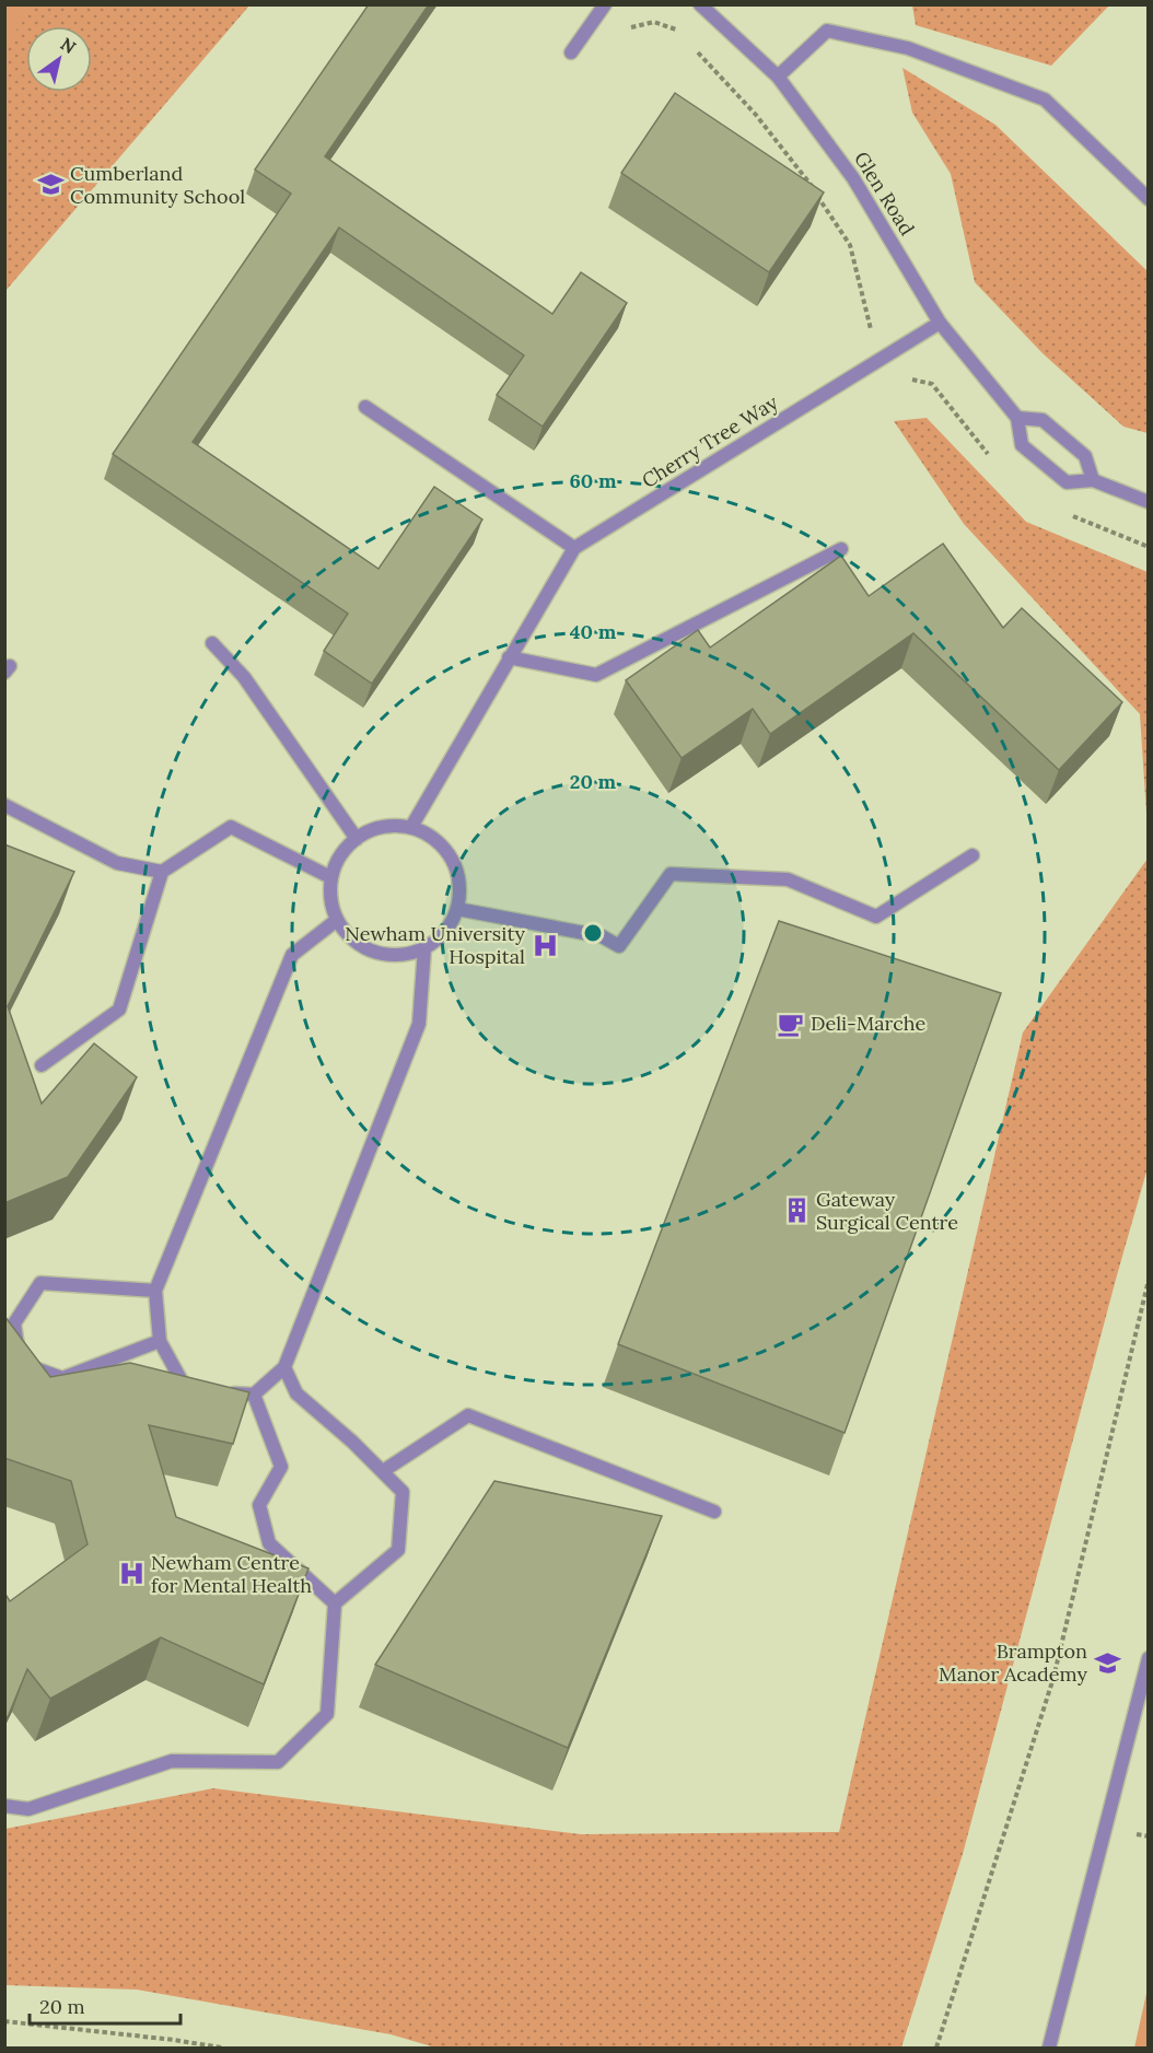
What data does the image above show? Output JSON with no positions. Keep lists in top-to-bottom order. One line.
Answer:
{"streets":{"street":["Glen Road","Cherry Tree Way"]},"crossings":[["Glen Road","Cherry Tree Way"]],"places":{"school or university":["Cumberland Community School","Brampton Manor Academy"],"hospital":["Newham University Hospital","Newham Centre for Mental Health"],"cafe":["Deli-Marche"],"building":["Gateway Surgical Centre"]},"scale_bar":"20 m","north":"top right","rings":["60 m","40 m","20 m"]}
